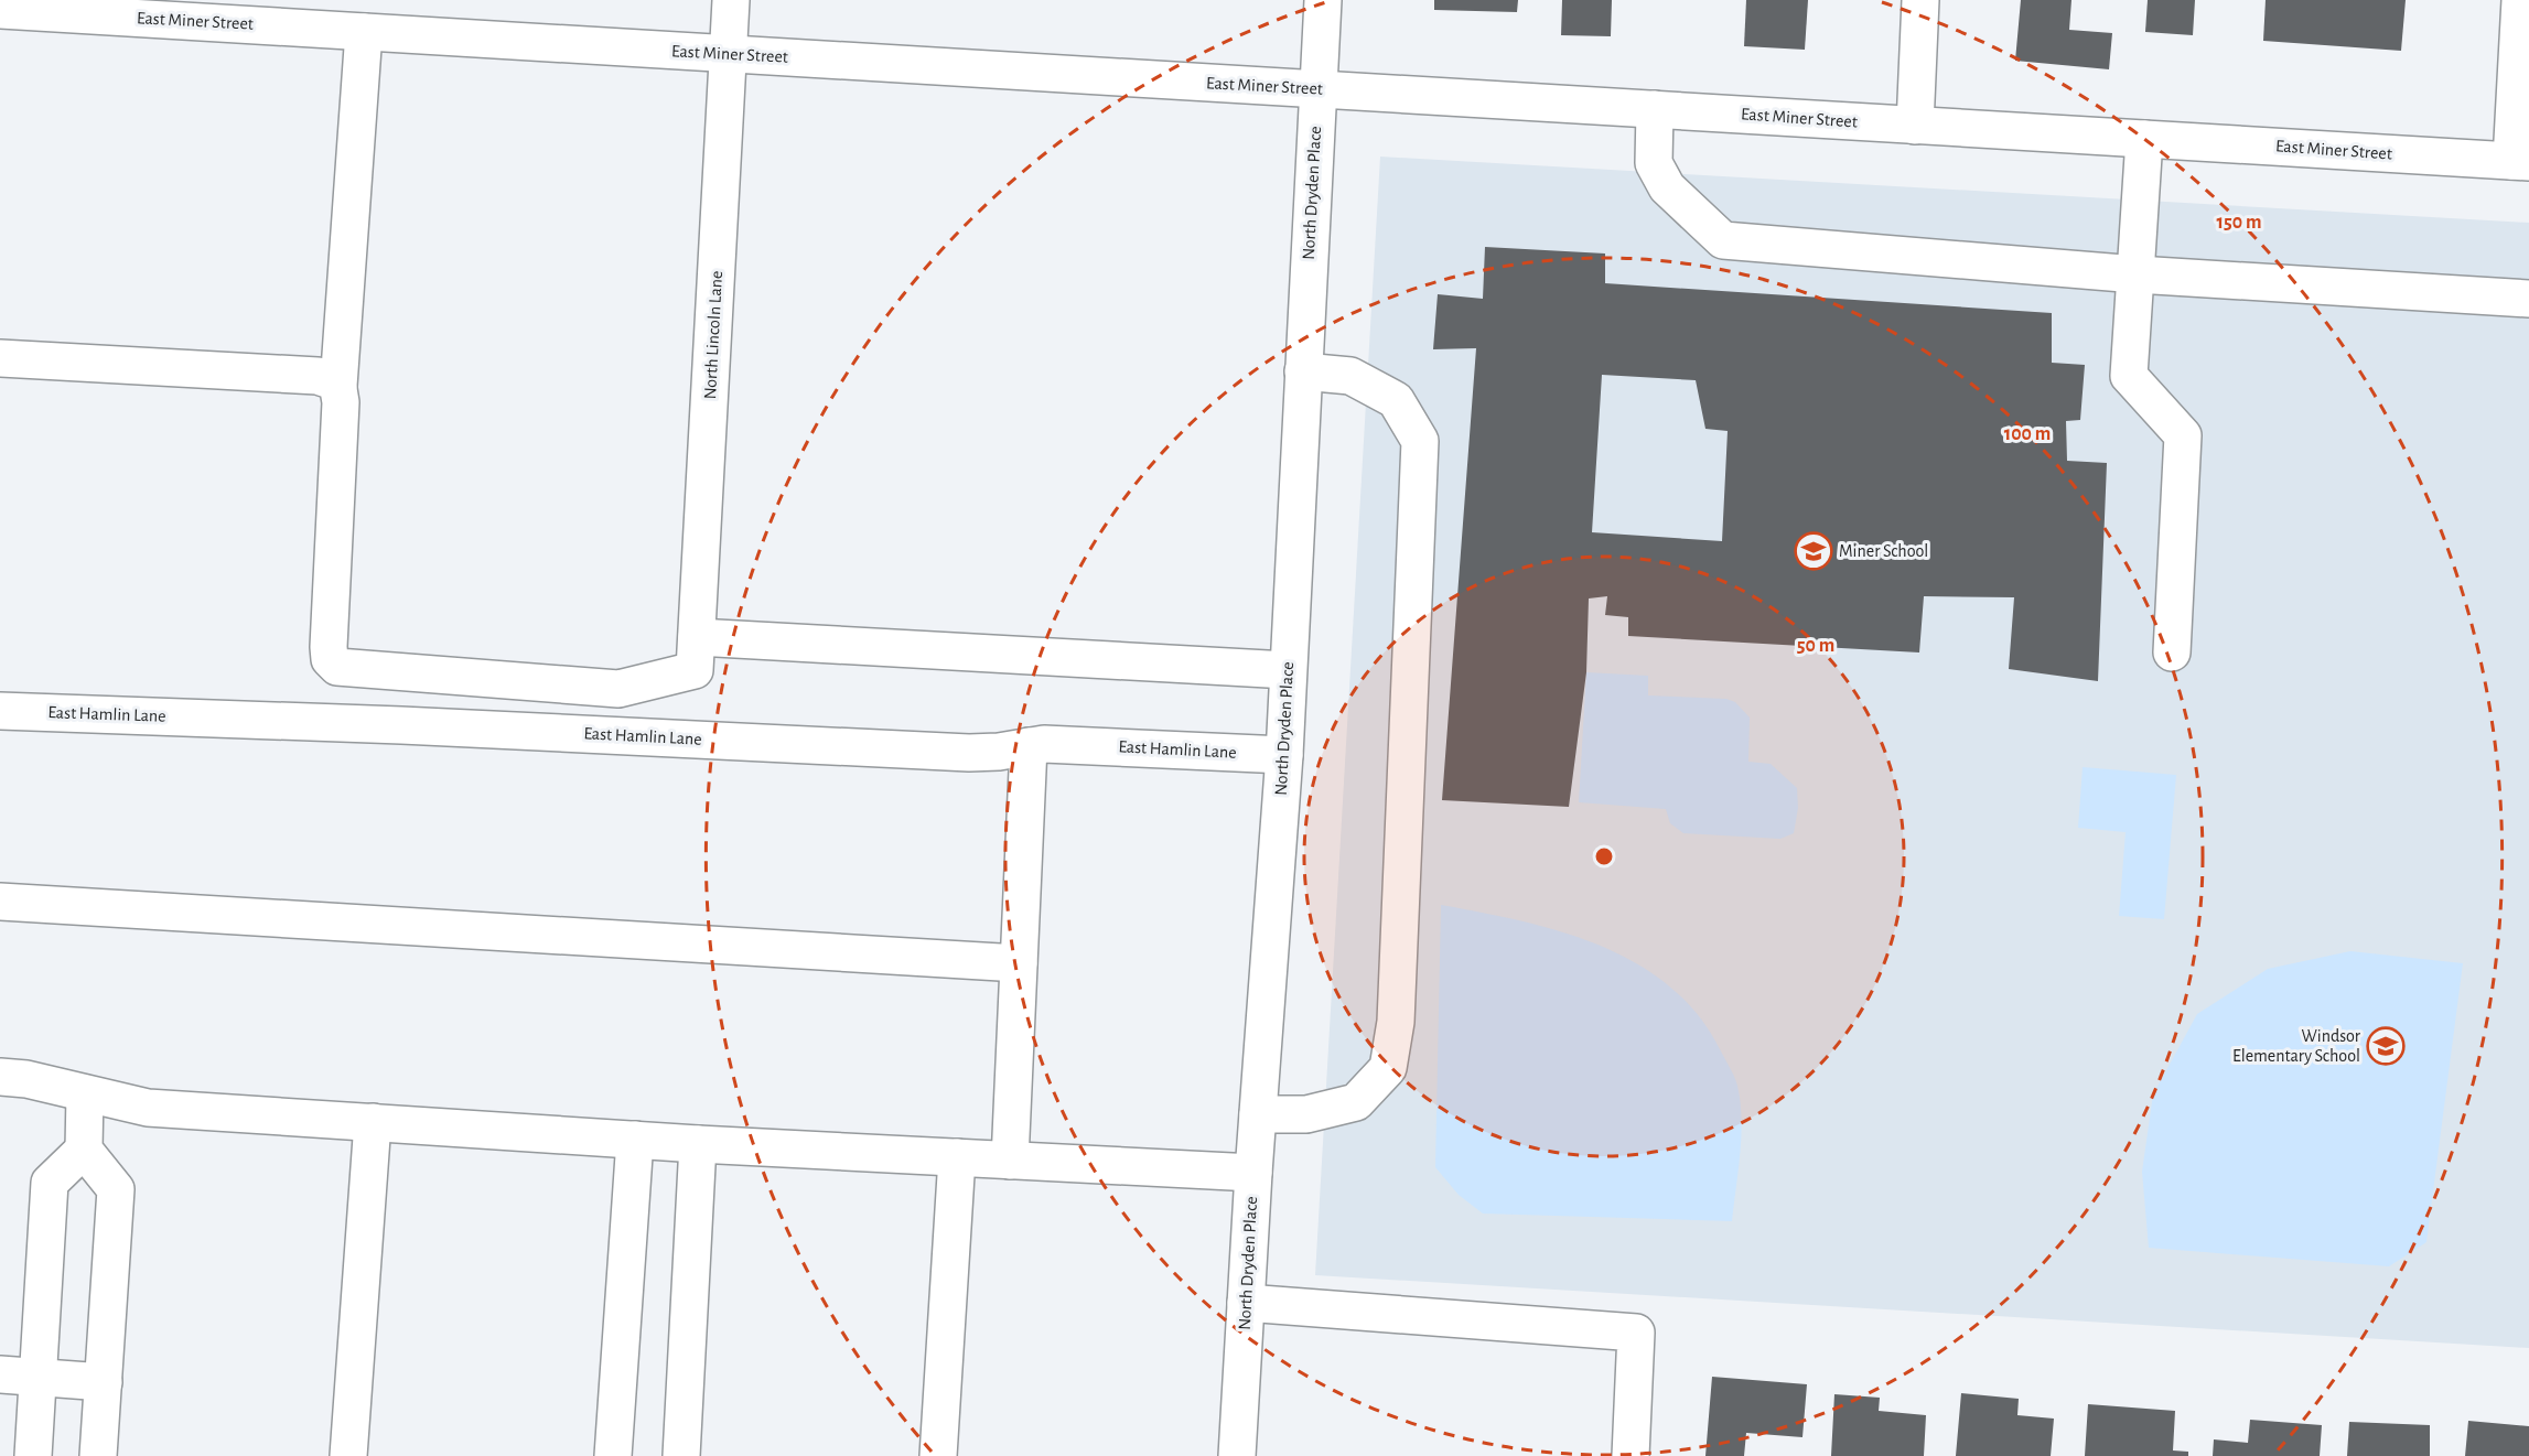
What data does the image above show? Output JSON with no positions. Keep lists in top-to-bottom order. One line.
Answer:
{"streets":{"street":["East Miner Street","North Dryden Place","North Lincoln Lane","East Hamlin Lane"]},"crossings":[["East Miner Street","North Dryden Place"],["East Miner Street","North Lincoln Lane"],["North Dryden Place","East Hamlin Lane"]],"places":{"school or university":["Miner School","Windsor Elementary School"]},"rings":["150 m","100 m","50 m"]}
